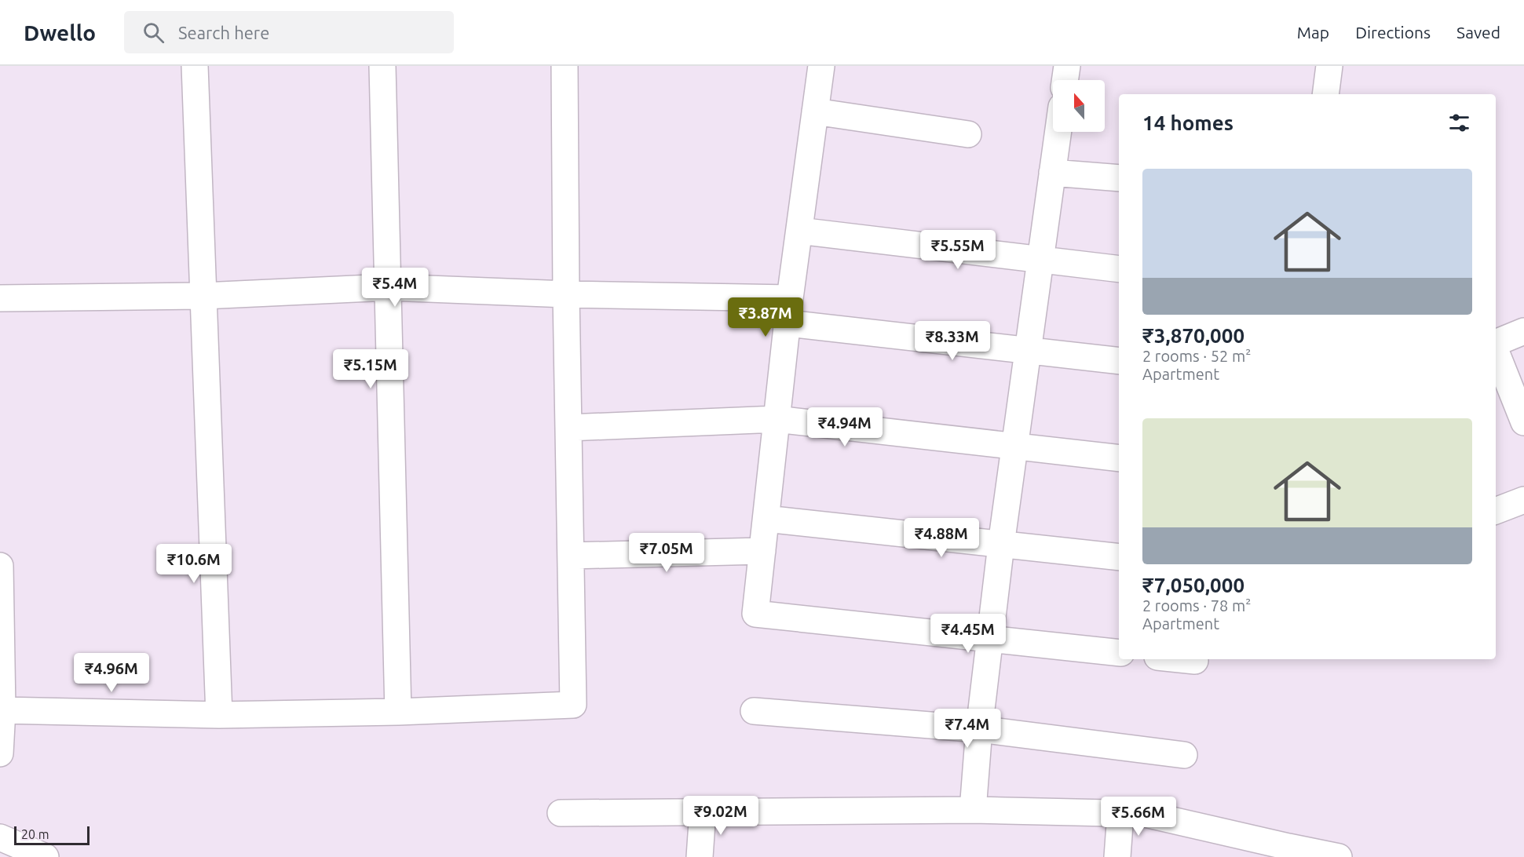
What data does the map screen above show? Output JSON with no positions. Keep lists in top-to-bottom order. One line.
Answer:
{"scale_bar":"20 m","north":"top","page":{"header":"Dwello","search":"Search here","nav":["Map","Directions","Saved"],"heading":"14 homes","list":[{"name":"₹3,870,000","note":"2 rooms · 52 m² · Apartment"},{"name":"₹7,050,000","note":"2 rooms · 78 m² · Apartment"}],"price":["₹5.55M","₹5.4M","₹3.87M","₹8.33M","₹5.15M","₹4.94M","₹4.88M","₹7.05M","₹10.6M","₹4.45M","₹4.96M","₹7.4M","₹9.02M","₹5.66M"],"scale":"20 m"}}
